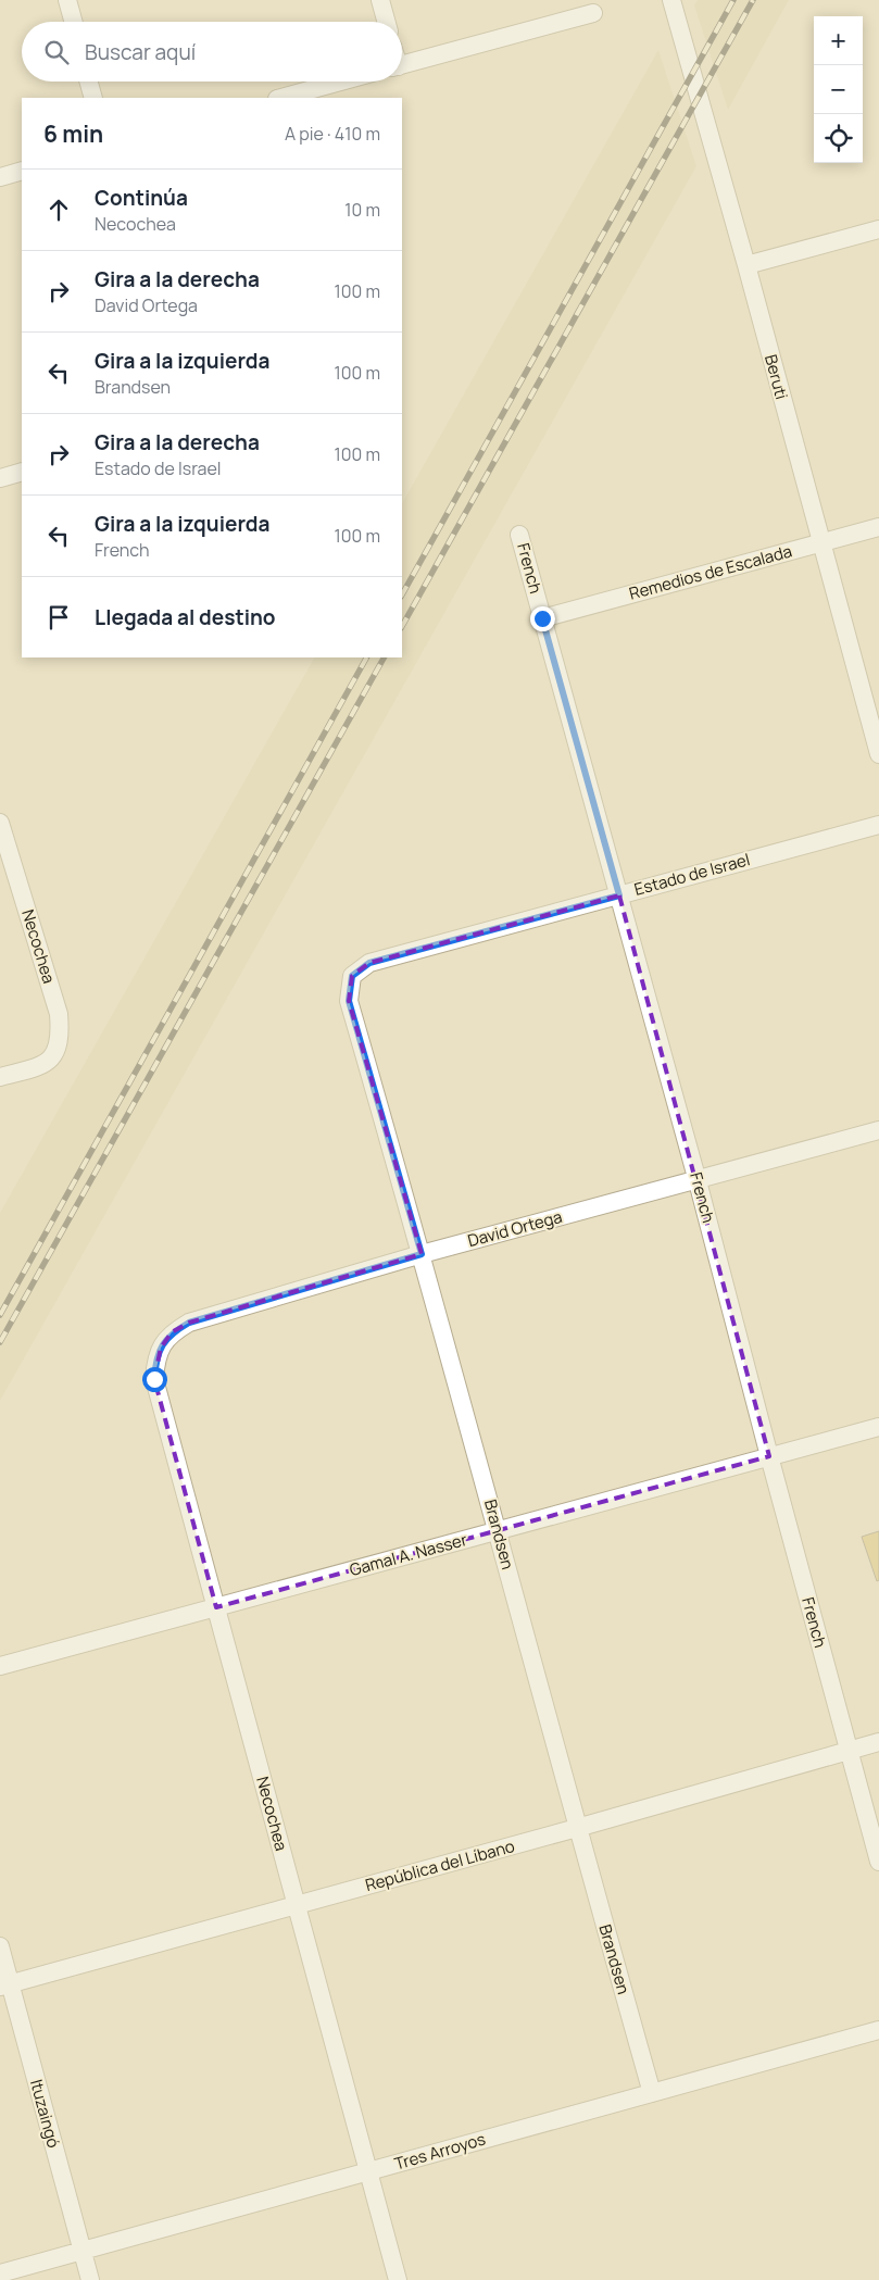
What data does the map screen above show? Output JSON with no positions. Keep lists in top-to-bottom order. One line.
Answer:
{"streets":{"street":["Beruti","French","Remedios de Escalada","Estado de Israel","Necochea","David Ortega","Brandsen","Gamal A. Nasser","República del Líbano","Ituzaingó","Tres Arroyos"]},"crossings":[["Beruti","Remedios de Escalada"],["French","Remedios de Escalada"],["French","Estado de Israel"],["French","David Ortega"],["French","Gamal A. Nasser"],["French","República del Líbano"],["Estado de Israel","Brandsen"],["Necochea","David Ortega"],["Necochea","Gamal A. Nasser"],["Necochea","República del Líbano"],["Necochea","Tres Arroyos"],["David Ortega","Brandsen"],["Brandsen","Gamal A. Nasser"],["Brandsen","República del Líbano"],["Brandsen","Tres Arroyos"],["República del Líbano","Ituzaingó"],["Ituzaingó","Tres Arroyos"]],"page":{"map_buttons":["+","−"],"search":"Buscar aquí","heading":["6 min","A pie · 410 m"],"list":[["Continúa","Necochea","10 m"],["Gira a la derecha","David Ortega","100 m"],["Gira a la izquierda","Brandsen","100 m"],["Gira a la derecha","Estado de Israel","100 m"],["Gira a la izquierda","French","100 m"],"Llegada al destino"]}}
